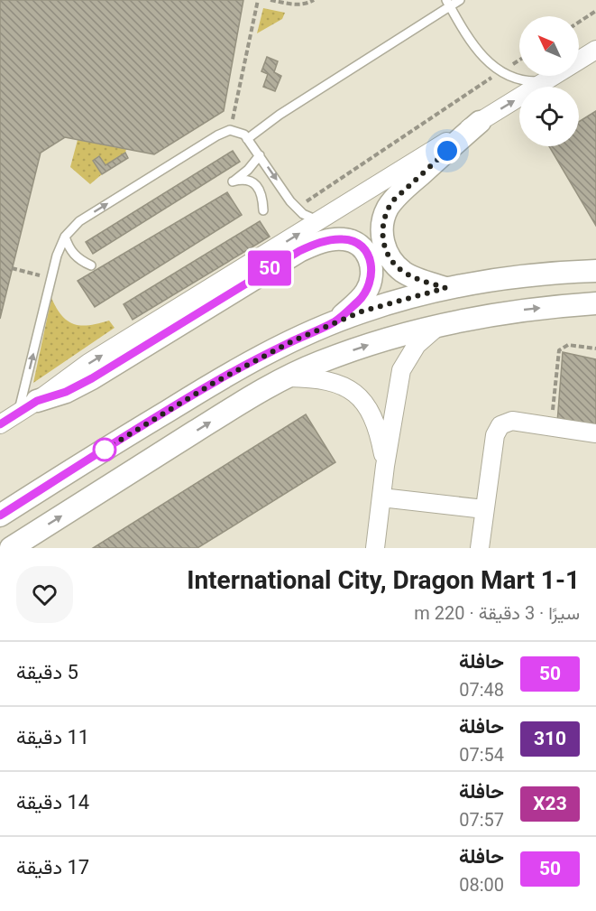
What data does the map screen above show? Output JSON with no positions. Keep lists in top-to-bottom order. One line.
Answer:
{"lines":["bus line 50"],"north":"top left","page":{"on_map":"50","heading":["International City, Dragon Mart 1-1","سيرًا · 3 دقيقة · 220 m"],"list":[{"mark":"50","name":"حافلة","note":"07:48","value":"5 دقيقة"},{"mark":"310","name":"حافلة","note":"07:54","value":"11 دقيقة"},{"mark":"X23","name":"حافلة","note":"07:57","value":"14 دقيقة"},{"mark":"50","name":"حافلة","note":"08:00","value":"17 دقيقة"}]}}
